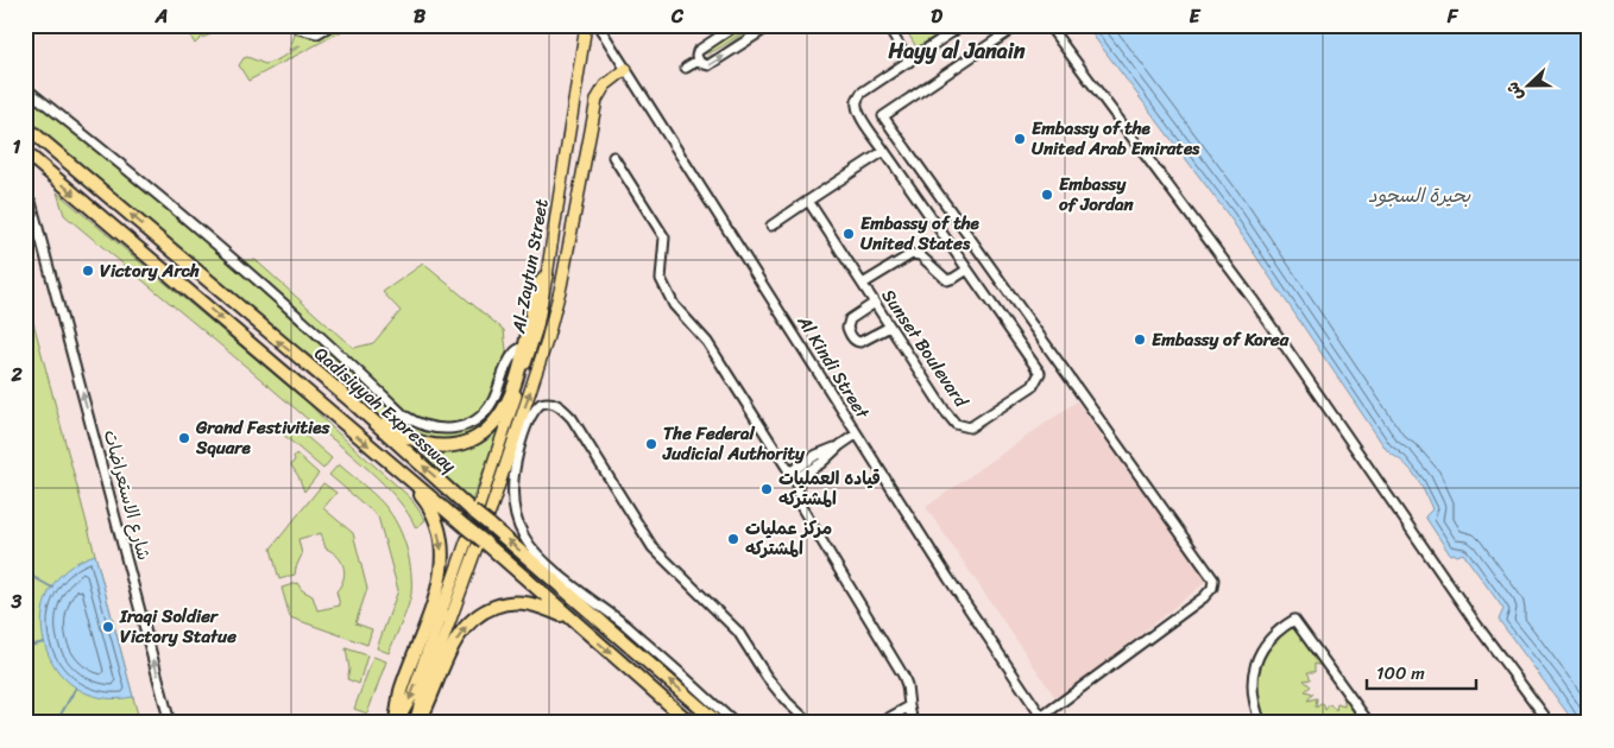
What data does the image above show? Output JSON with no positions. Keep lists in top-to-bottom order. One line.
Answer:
{"streets":{"highway":["Qadisiyyah Expressway"],"main road":["Al-Zaytun Street"],"street":["Sunset Boulevard","Al Kindi Street","شارع الاستعراضات"]},"crossings":[["Al-Zaytun Street","Al Kindi Street"],["Al-Zaytun Street","Qadisiyyah Expressway"]],"one_way":["شارع الاستعراضات"],"districts":["Hayy al Janain"],"water":["بحيرة السجود"],"places":["Embassy of the United Arab Emirates","Embassy of Jordan","Embassy of the United States","Victory Arch","Embassy of Korea","Grand Festivities Square","The Federal Judicial Authority","قياده العمليات المشتركه","مركز عمليات المشتركه","Iraqi Soldier Victory Statue"],"scale_bar":"100 m","north":"left","grid":{"columns":["A","B","C","D","E","F"],"rows":["1","2","3"]}}
